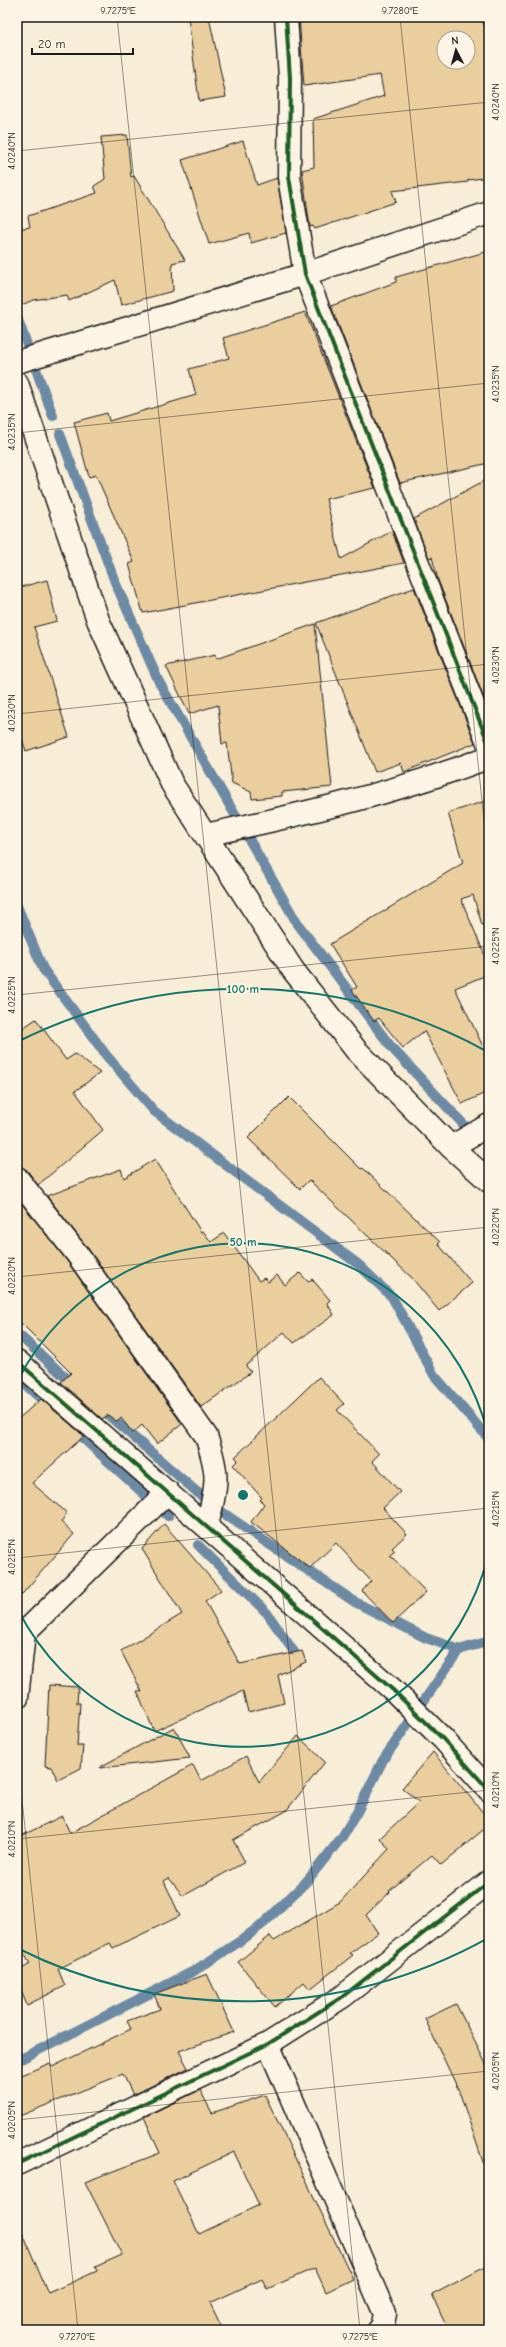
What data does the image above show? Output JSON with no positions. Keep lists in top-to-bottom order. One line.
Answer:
{"scale_bar":"20 m","north":"top","coordinates":["9.7275°E","9.7280°E","4.0240°N","4.0235°N","4.0230°N","4.0225°N","4.0220°N","4.0215°N","4.0210°N","4.0205°N","9.7270°E"],"rings":["100 m","50 m"]}
